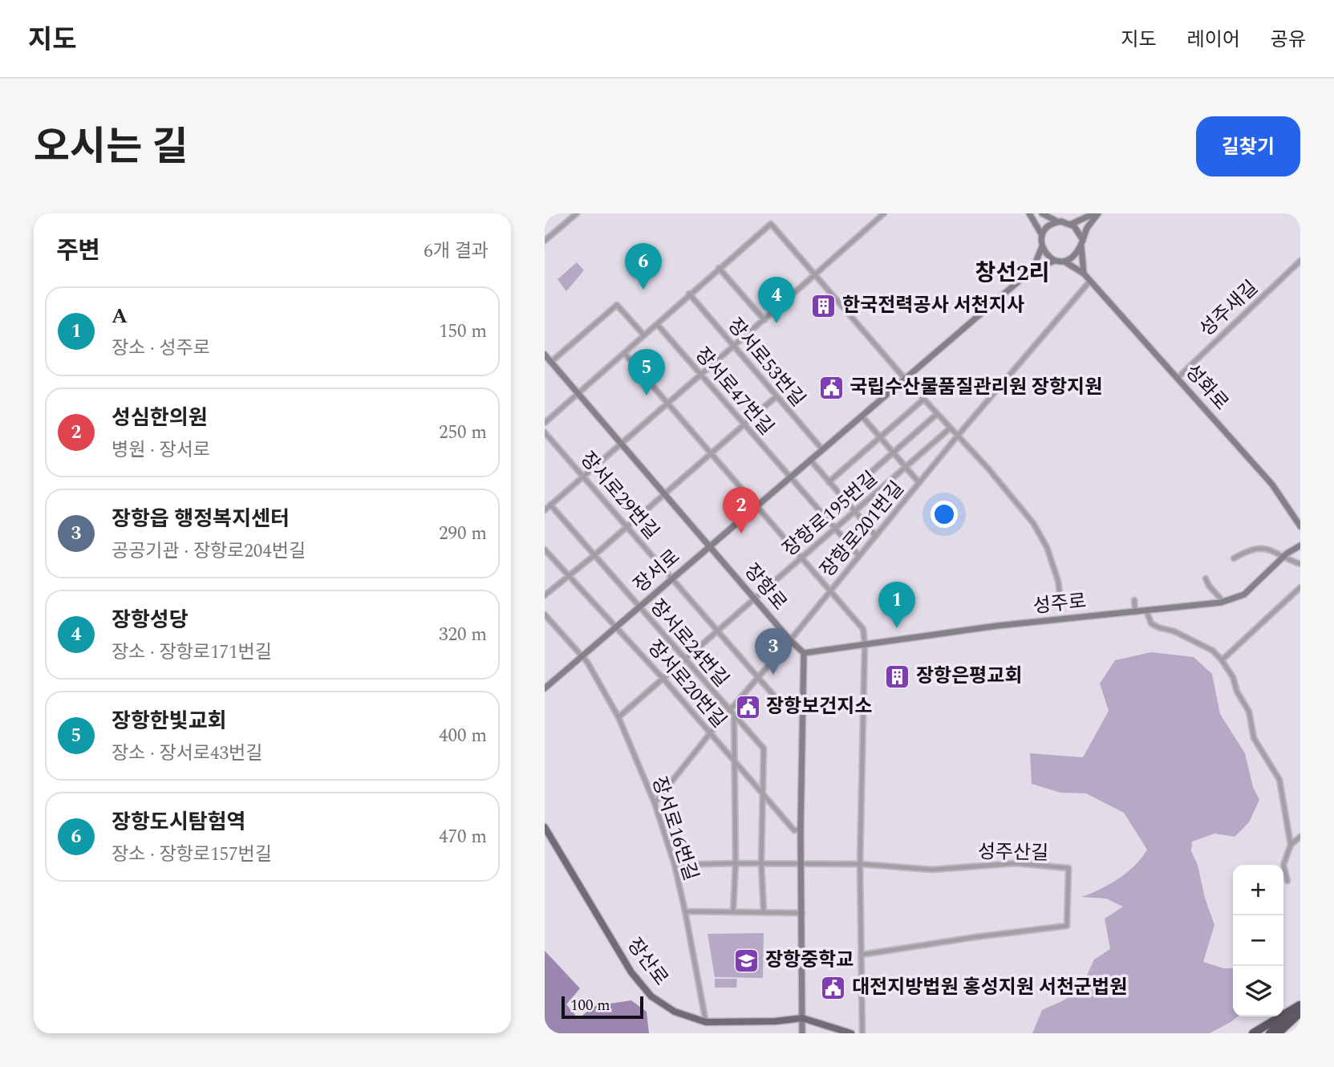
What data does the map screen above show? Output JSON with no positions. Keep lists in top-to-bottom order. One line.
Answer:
{"streets":{"main road":["장산로"],"street":["성주새길","장서로53번길","성화로","장서로47번길","장서로29번길","장항로195번길","장항로201번길","장서로","장항로","성주로","장서로24번길","장서로20번길","장서로16번길","성주산길"]},"crossings":[["성주새길","성화로"],["장서로53번길","장서로"],["성화로","장항로201번길"],["장서로47번길","장서로"],["장서로29번길","장항로195번길"],["장서로29번길","장항로201번길"],["장서로29번길","장서로"],["장항로195번길","장항로"],["장항로195번길","장서로24번길"],["장항로195번길","장서로20번길"],["장항로195번길","장서로16번길"],["장항로201번길","장항로"],["장항로201번길","장서로24번길"],["장항로201번길","장서로20번길"],["장항로201번길","장서로16번길"],["장서로","장항로"],["장서로","장서로24번길"],["장서로","장서로20번길"],["장서로","장서로16번길"],["장항로","성주로"],["장서로24번길","장서로20번길"],["장서로20번길","성주산길"],["장서로16번길","성주산길"],["장서로16번길","장산로"]],"districts":["창선2리"],"places":{"building":["한국전력공사 서천지사","장항은평교회"],"public building":["국립수산물품질관리원 장항지원","장항보건지소","대전지방법원 홍성지원 서천군법원"],"school or university":["장항중학교"]},"scale_bar":"100 m","page":{"header":"지도","nav":["지도","레이어","공유"],"title":"오시는 길","buttons":"길찾기","heading":["주변","6개 결과"],"pins":["6","4","5","2","1","3"],"list":[{"mark":"1","name":"A","note":"장소 · 성주로","value":"150 m"},{"mark":"2","name":"성심한의원","note":"병원 · 장서로","value":"250 m"},{"mark":"3","name":"장항읍 행정복지센터","note":"공공기관 · 장항로204번길","value":"290 m"},{"mark":"4","name":"장항성당","note":"장소 · 장항로171번길","value":"320 m"},{"mark":"5","name":"장항한빛교회","note":"장소 · 장서로43번길","value":"400 m"},{"mark":"6","name":"장항도시탐험역","note":"장소 · 장항로157번길","value":"470 m"}],"map_buttons":["+","−"],"scale":"100 m"}}
